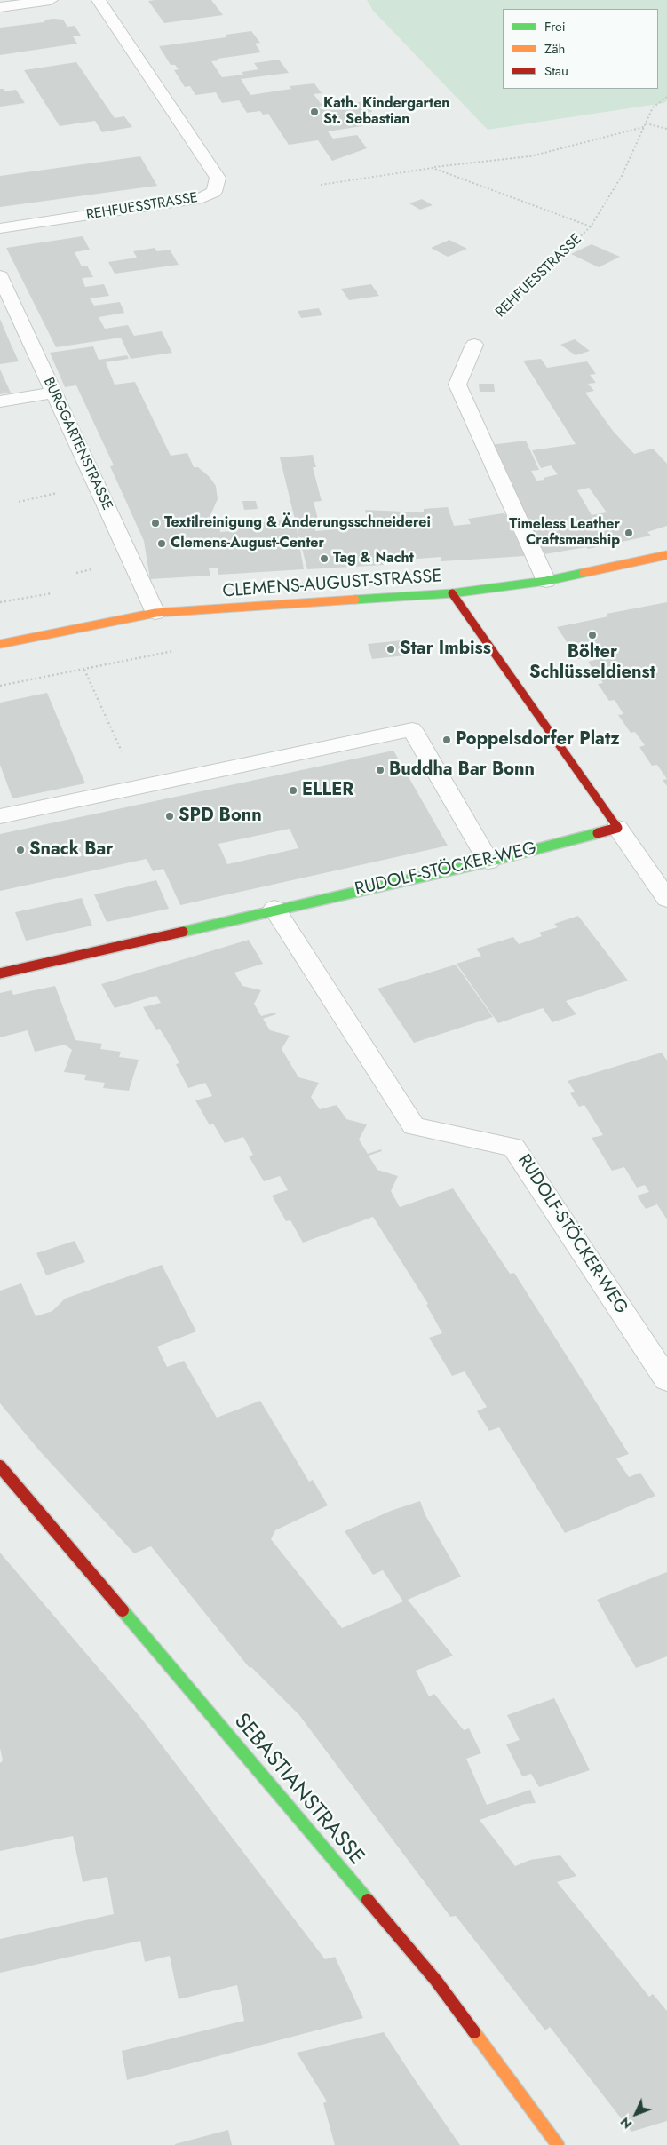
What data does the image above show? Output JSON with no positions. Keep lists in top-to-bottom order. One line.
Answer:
{"streets":{"street":["REHFUESSTRASSE","BURGGARTENSTRASSE","CLEMENS-AUGUST-STRASSE","RUDOLF-STÖCKER-WEG","SEBASTIANSTRASSE"]},"crossings":[["BURGGARTENSTRASSE","CLEMENS-AUGUST-STRASSE"]],"places":["Kath. Kindergarten St. Sebastian","Textilreinigung & Änderungsschneiderei","Timeless Leather Craftsmanship","Clemens-August-Center","Tag & Nacht","Bölter Schlüsseldienst","Star Imbiss","Poppelsdorfer Platz","Buddha Bar Bonn","ELLER","SPD Bonn","Snack Bar"],"legend":["Frei","Zäh","Stau"],"north":"bottom left"}
